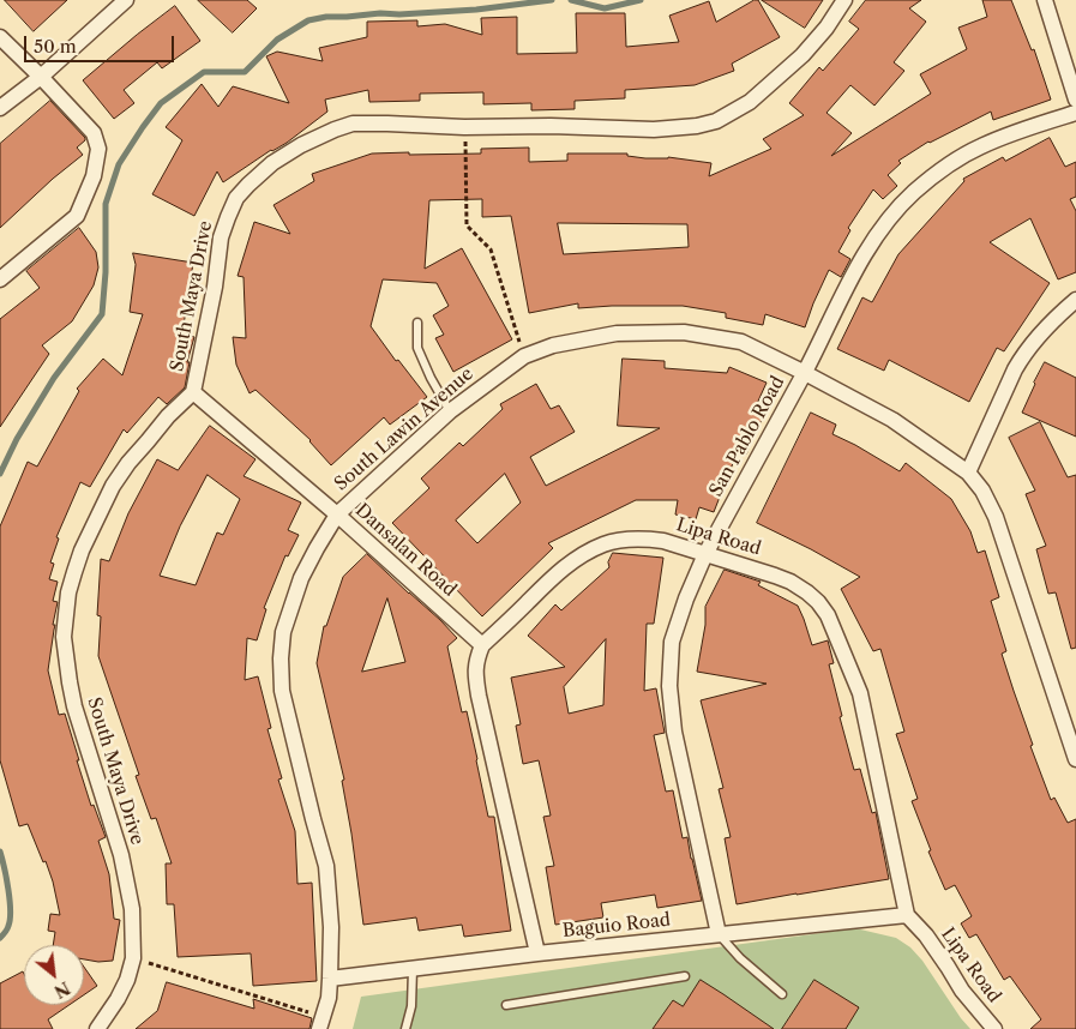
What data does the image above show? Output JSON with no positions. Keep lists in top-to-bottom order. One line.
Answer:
{"streets":{"street":["South Maya Drive","South Lawin Avenue","San Pablo Road","Lipa Road","Dansalan Road","Baguio Road"]},"crossings":[["South Maya Drive","Dansalan Road"],["South Lawin Avenue","San Pablo Road"],["South Lawin Avenue","Dansalan Road"],["South Lawin Avenue","Baguio Road"],["San Pablo Road","Lipa Road"],["San Pablo Road","Baguio Road"],["Lipa Road","Dansalan Road"],["Lipa Road","Baguio Road"]],"scale_bar":"50 m","north":"bottom right"}
